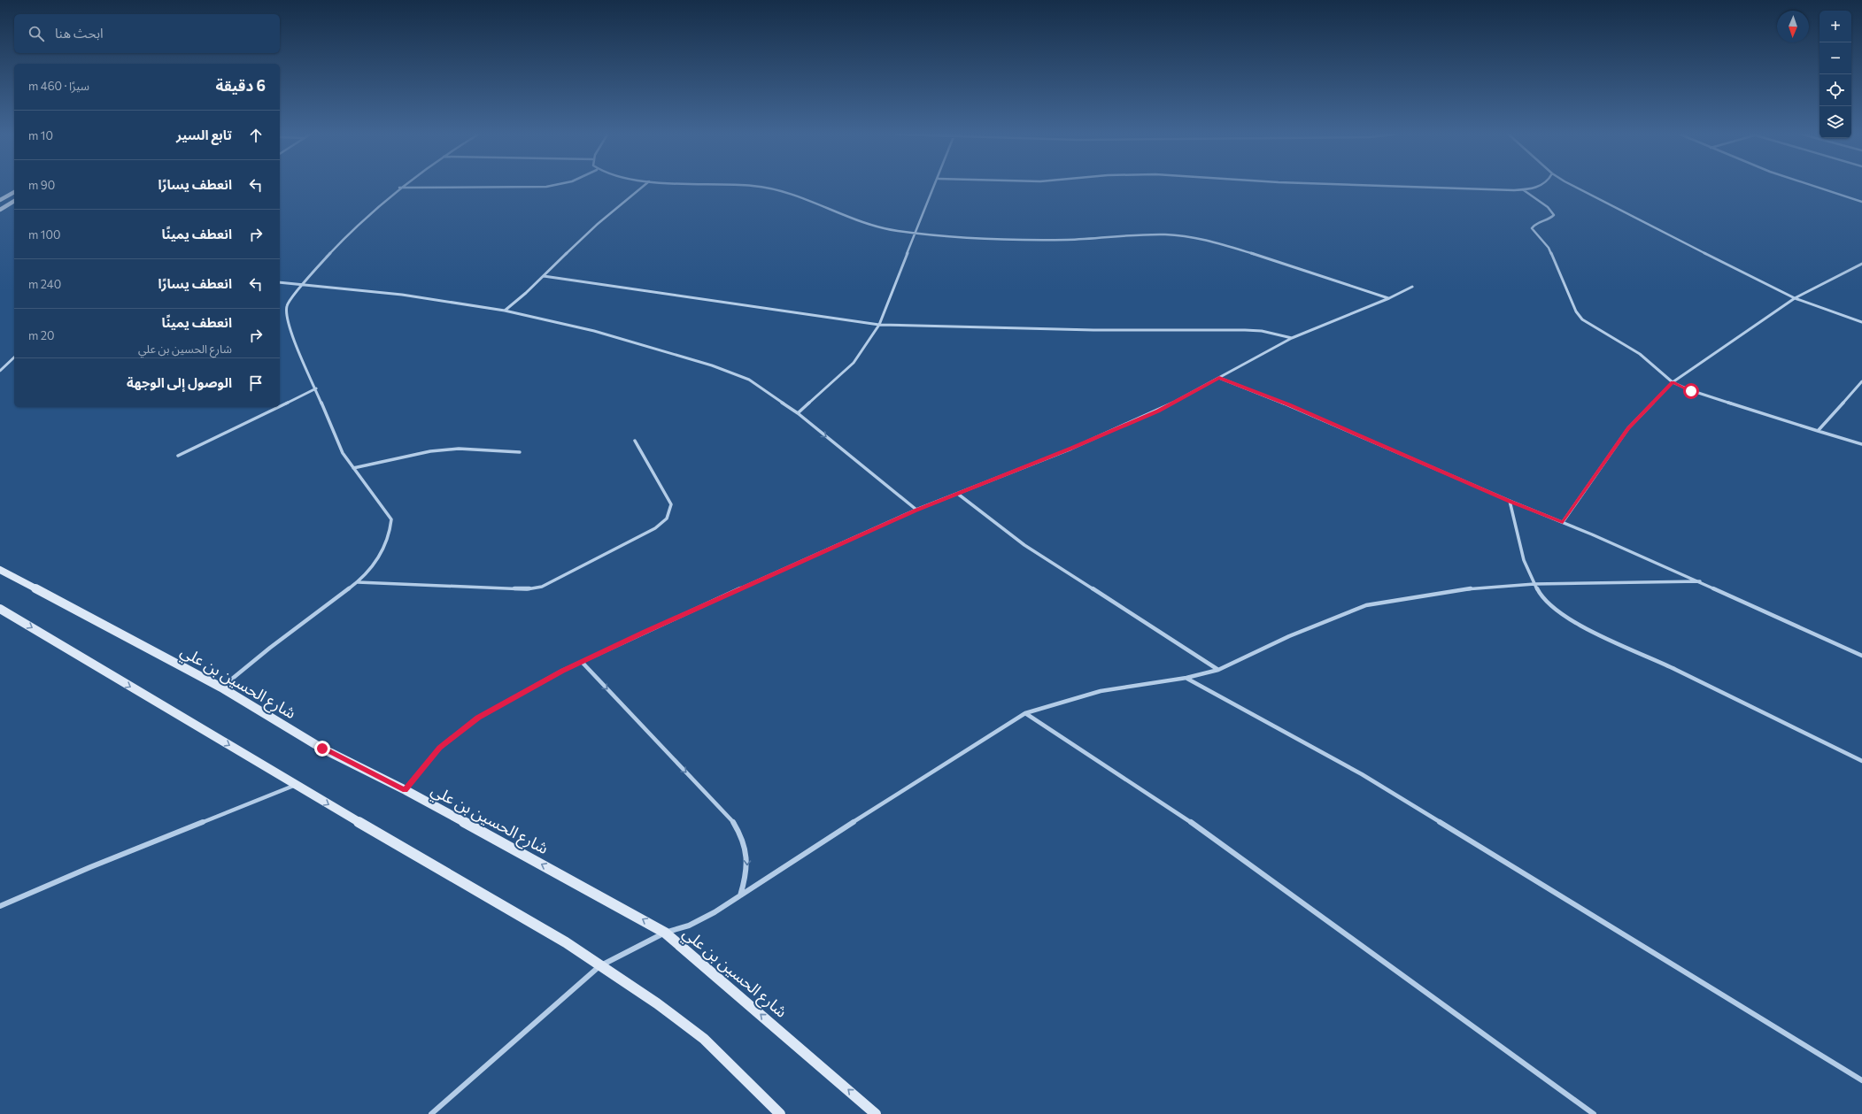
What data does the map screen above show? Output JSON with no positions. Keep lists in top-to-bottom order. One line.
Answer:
{"streets":{"street":["شارع الحسين بن علي"]},"north":"bottom","page":{"map_buttons":["+","−"],"search":"ابحث هنا","heading":["6 دقيقة","سيرًا · 460 m"],"list":[["تابع السير","10 m"],["انعطف يسارًا","90 m"],["انعطف يمينًا","100 m"],["انعطف يسارًا","240 m"],["انعطف يمينًا","شارع الحسين بن علي","20 m"],"الوصول إلى الوجهة"]}}
